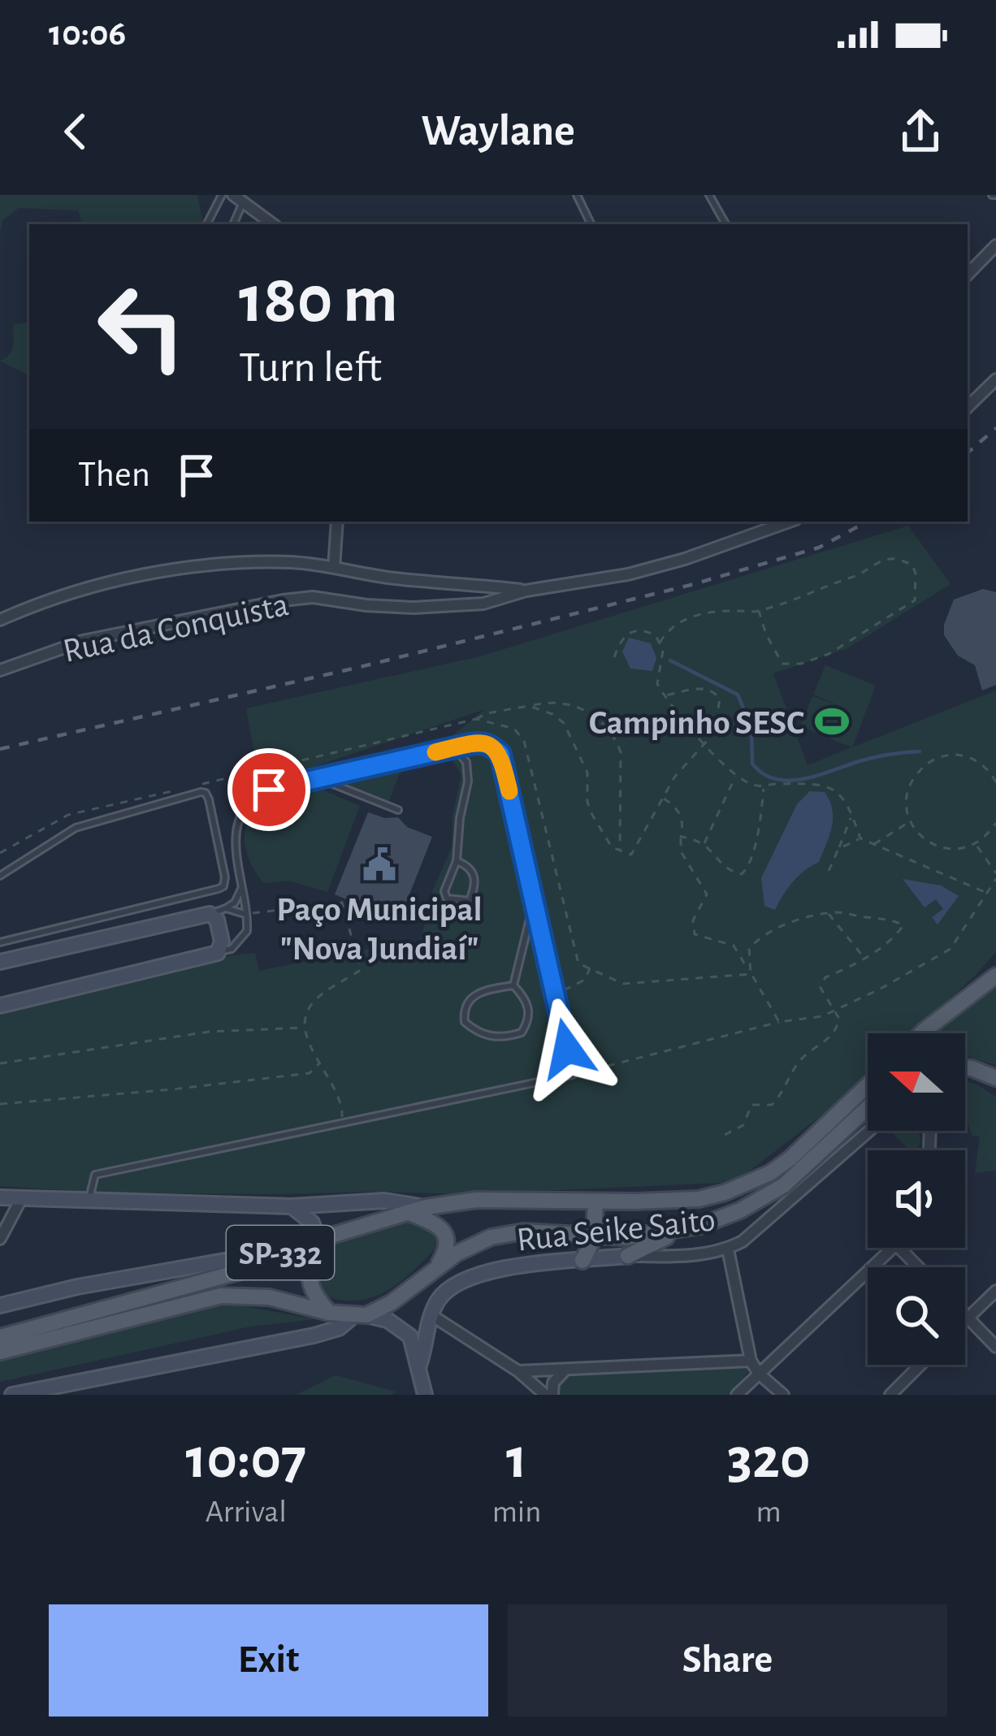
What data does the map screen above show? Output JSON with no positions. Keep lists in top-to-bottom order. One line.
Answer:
{"streets":{"main road":["Rua Seike Saito","SP-332"],"street":["Rua da Conquista"]},"places":{"sports":["Campinho SESC"],"public building":["Paço Municipal \"Nova Jundiaí\""]},"north":"left","page":{"status":"10:06","header":"Waylane","turn":["180 m","Turn left"],"then":"Then","eta":["10:07","Arrival","1","min","320","m"],"buttons":["Exit","Share"]}}
